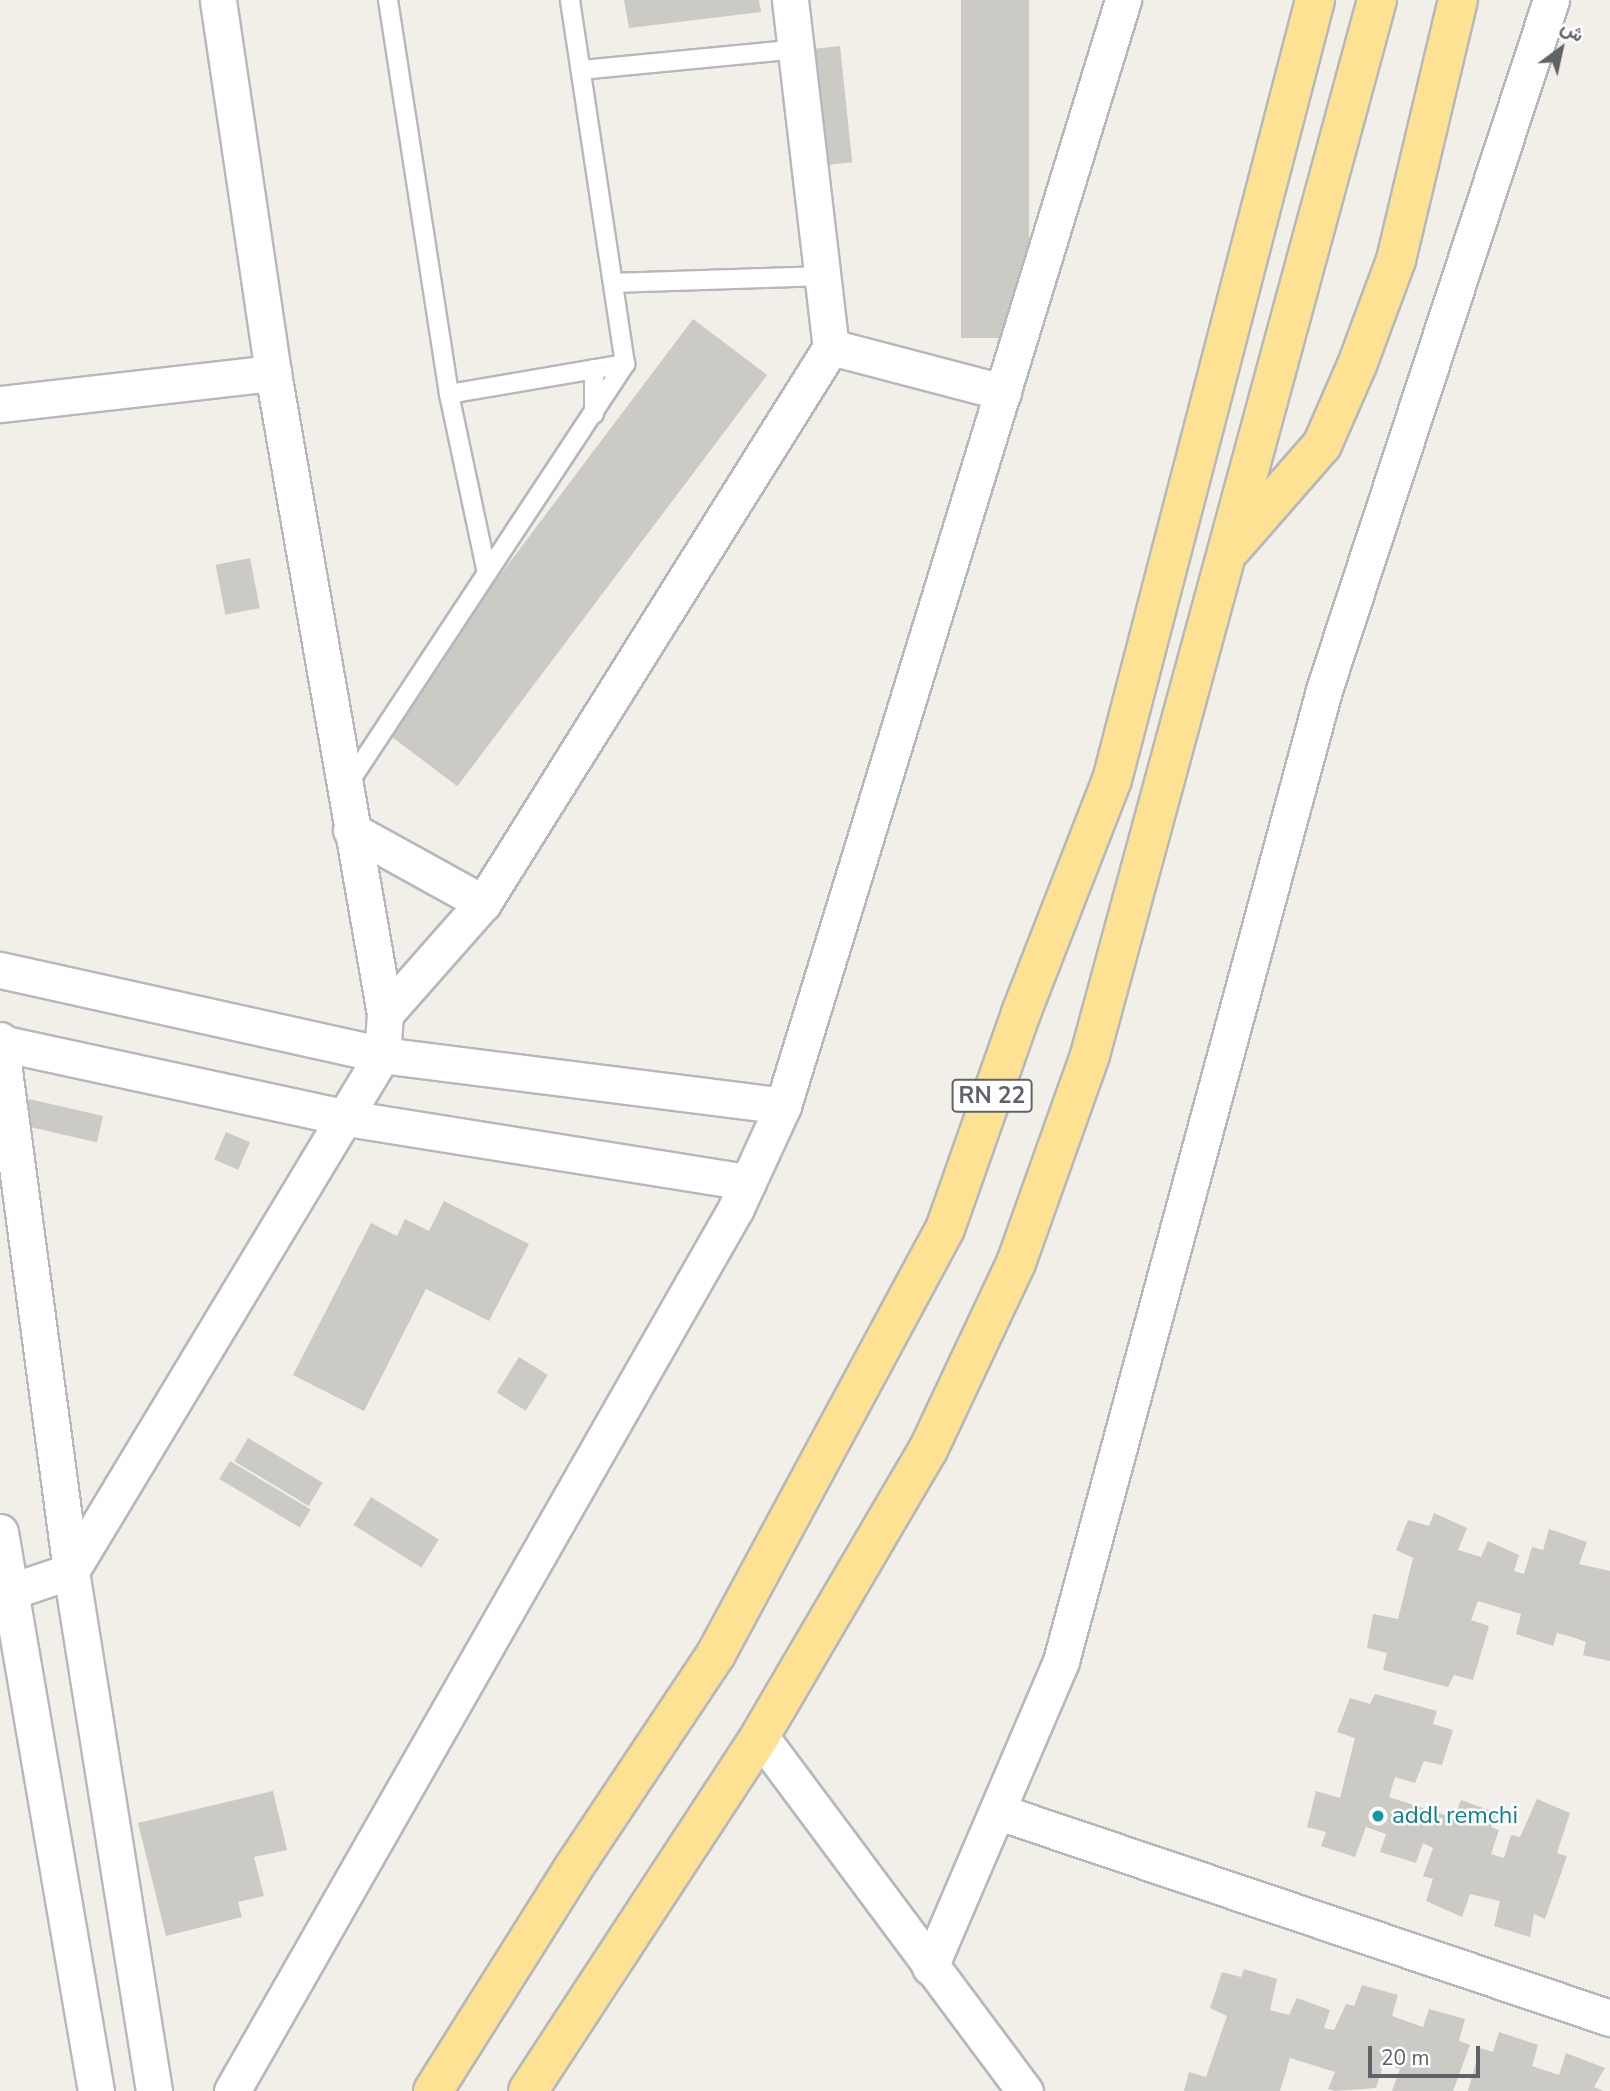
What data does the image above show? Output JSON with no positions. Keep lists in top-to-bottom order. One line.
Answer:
{"streets":{"highway":["RN 22"]},"places":["addl remchi"],"scale_bar":"20 m","north":"top right"}
